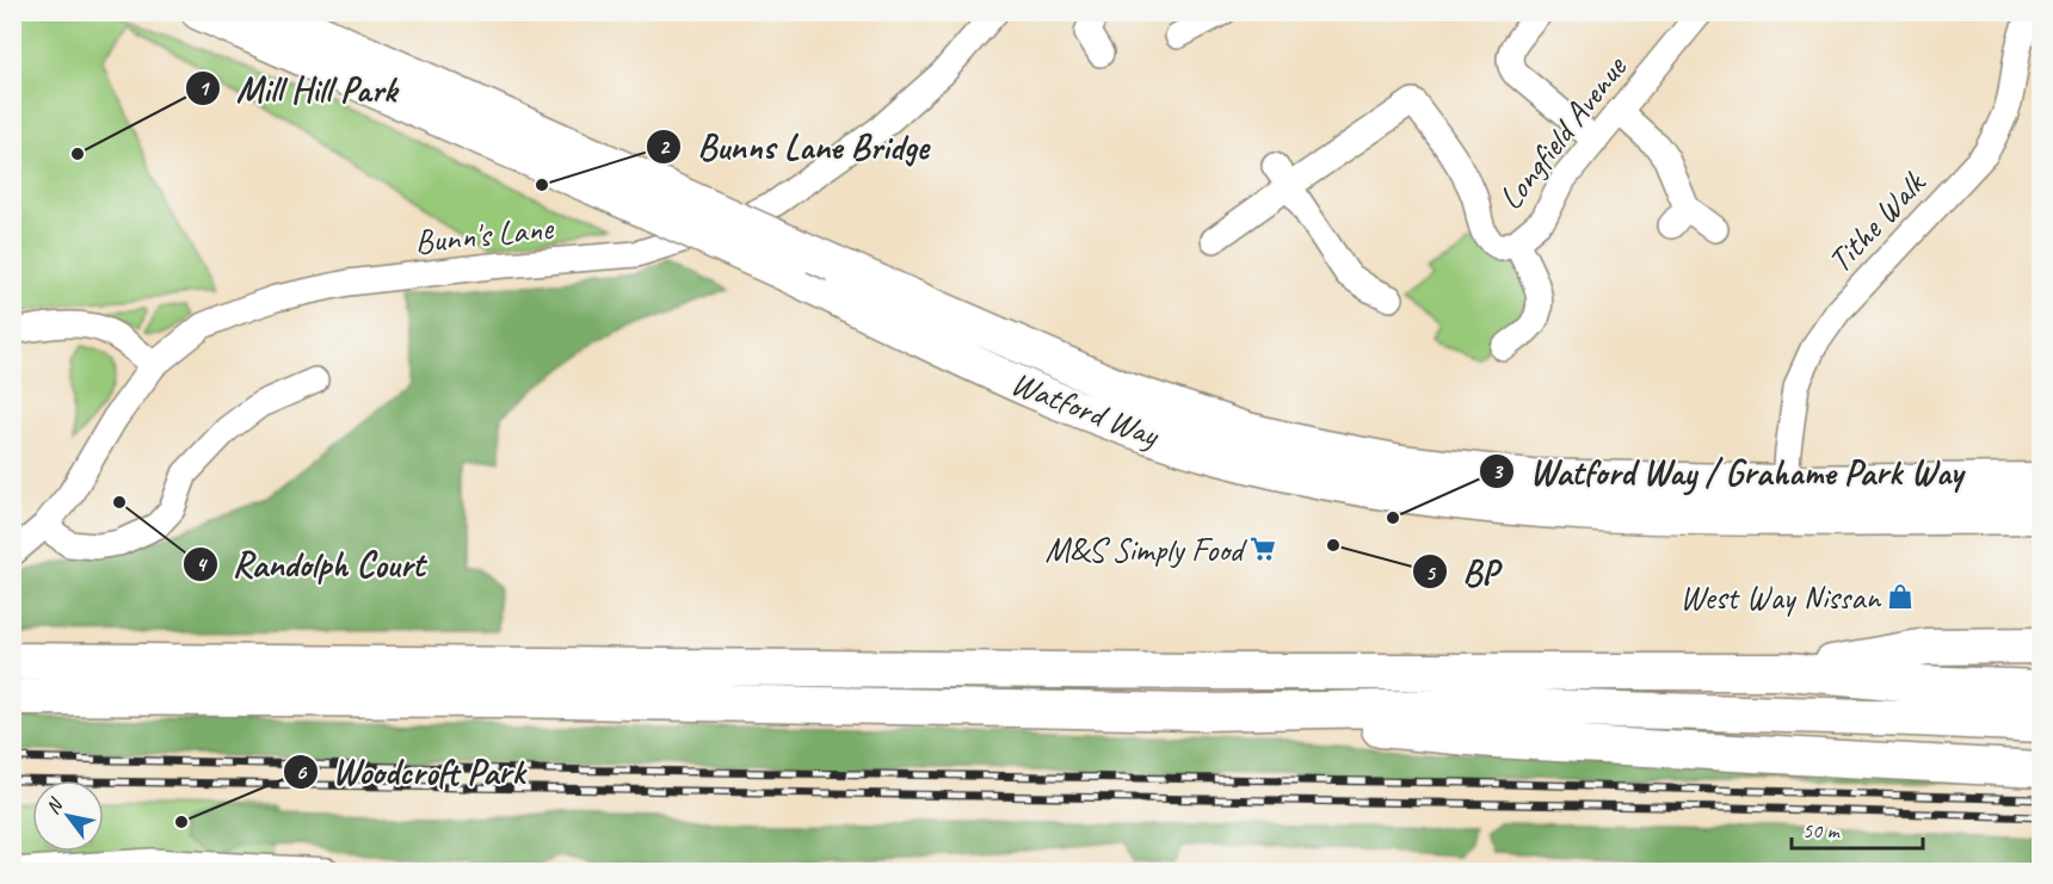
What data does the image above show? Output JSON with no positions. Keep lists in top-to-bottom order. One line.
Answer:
{"streets":{"highway":["Watford Way"],"street":["Longfield Avenue","Tithe Walk","Bunn's Lane"]},"crossings":[["Tithe Walk","Watford Way"]],"places":{"other":["Mill Hill Park","Bunns Lane Bridge","Randolph Court","Watford Way / Grahame Park Way","BP","Woodcroft Park"],"supermarket":["M&S Simply Food"],"shop":["West Way Nissan"]},"scale_bar":"50 m","north":"top left"}
